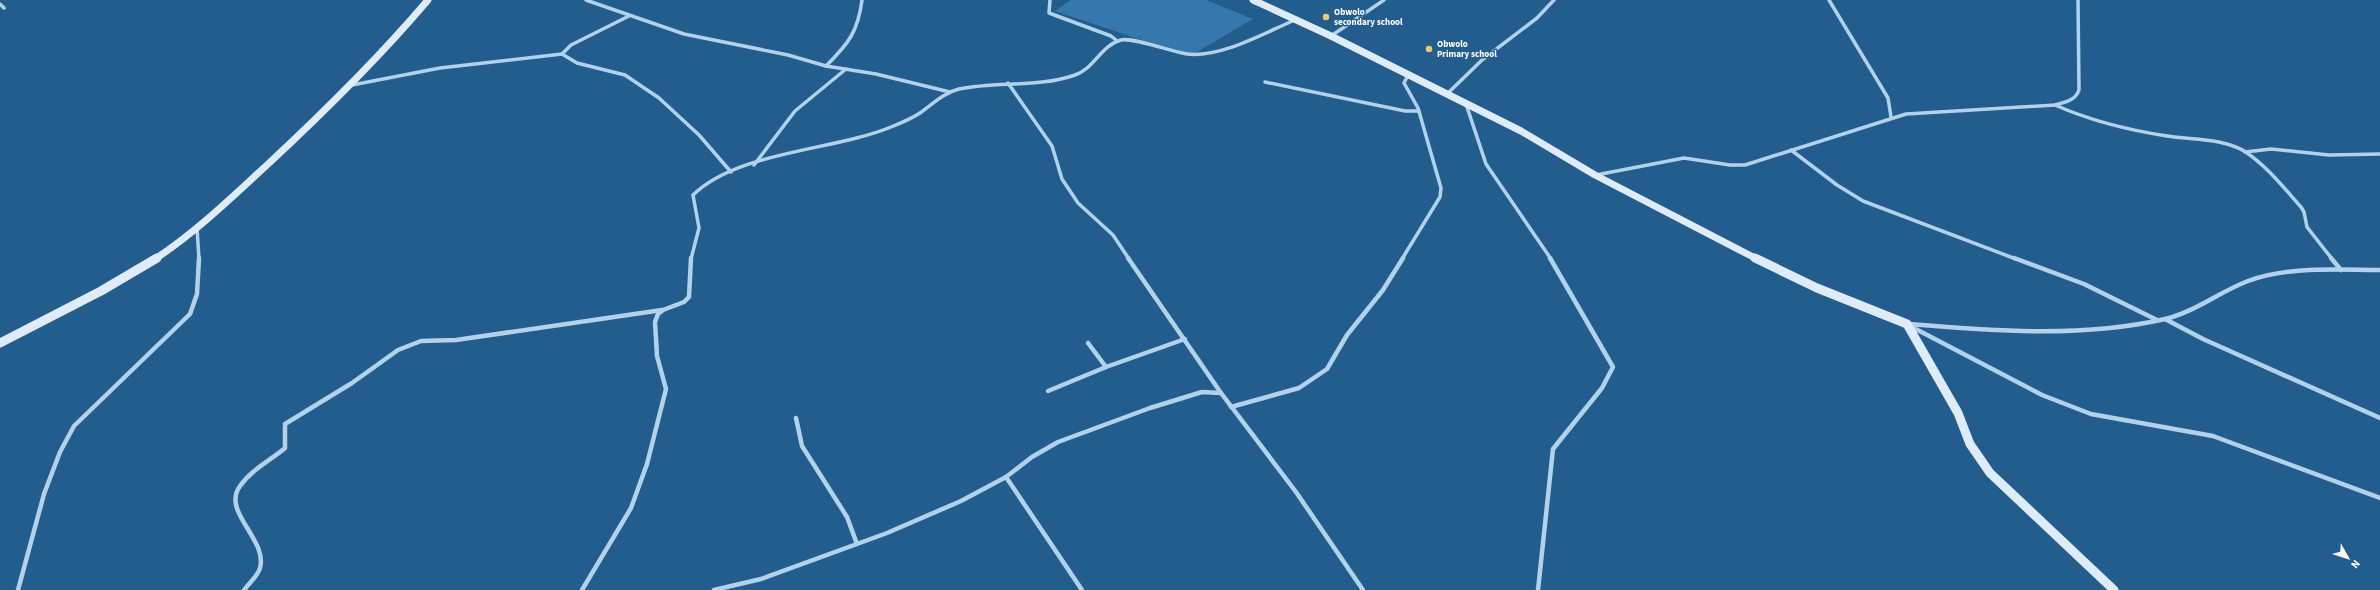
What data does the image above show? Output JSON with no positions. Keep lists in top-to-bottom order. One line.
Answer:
{"places":["Obwolo secondary school","Obwolo Primary school"],"north":"bottom right"}
